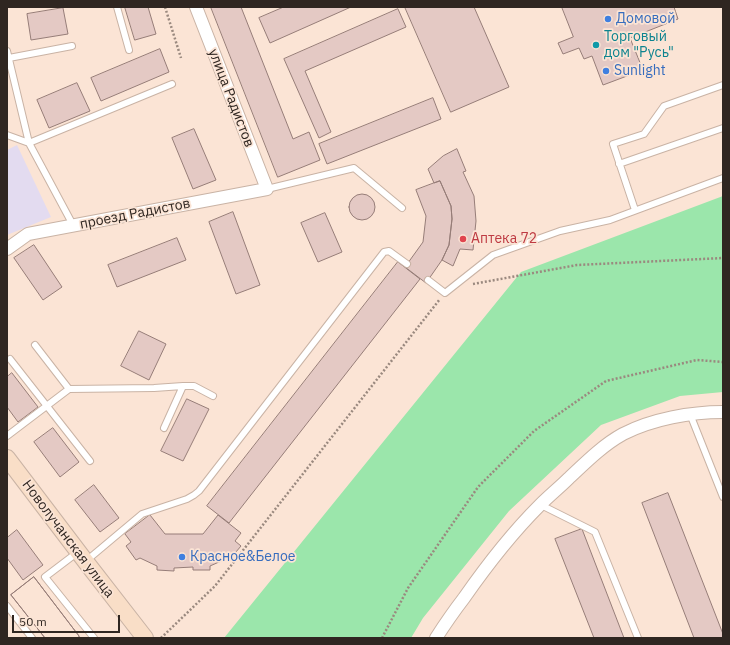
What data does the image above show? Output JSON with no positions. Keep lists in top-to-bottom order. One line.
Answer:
{"streets":{"street":["улица Радистов","проезд Радистов","Новолучанская улица"]},"crossings":[["улица Радистов","проезд Радистов"]],"places":["Домовой","Торговый дом \"Русь\"","Sunlight","Аптека 72","Красное&Белое"],"scale_bar":"50 m"}
